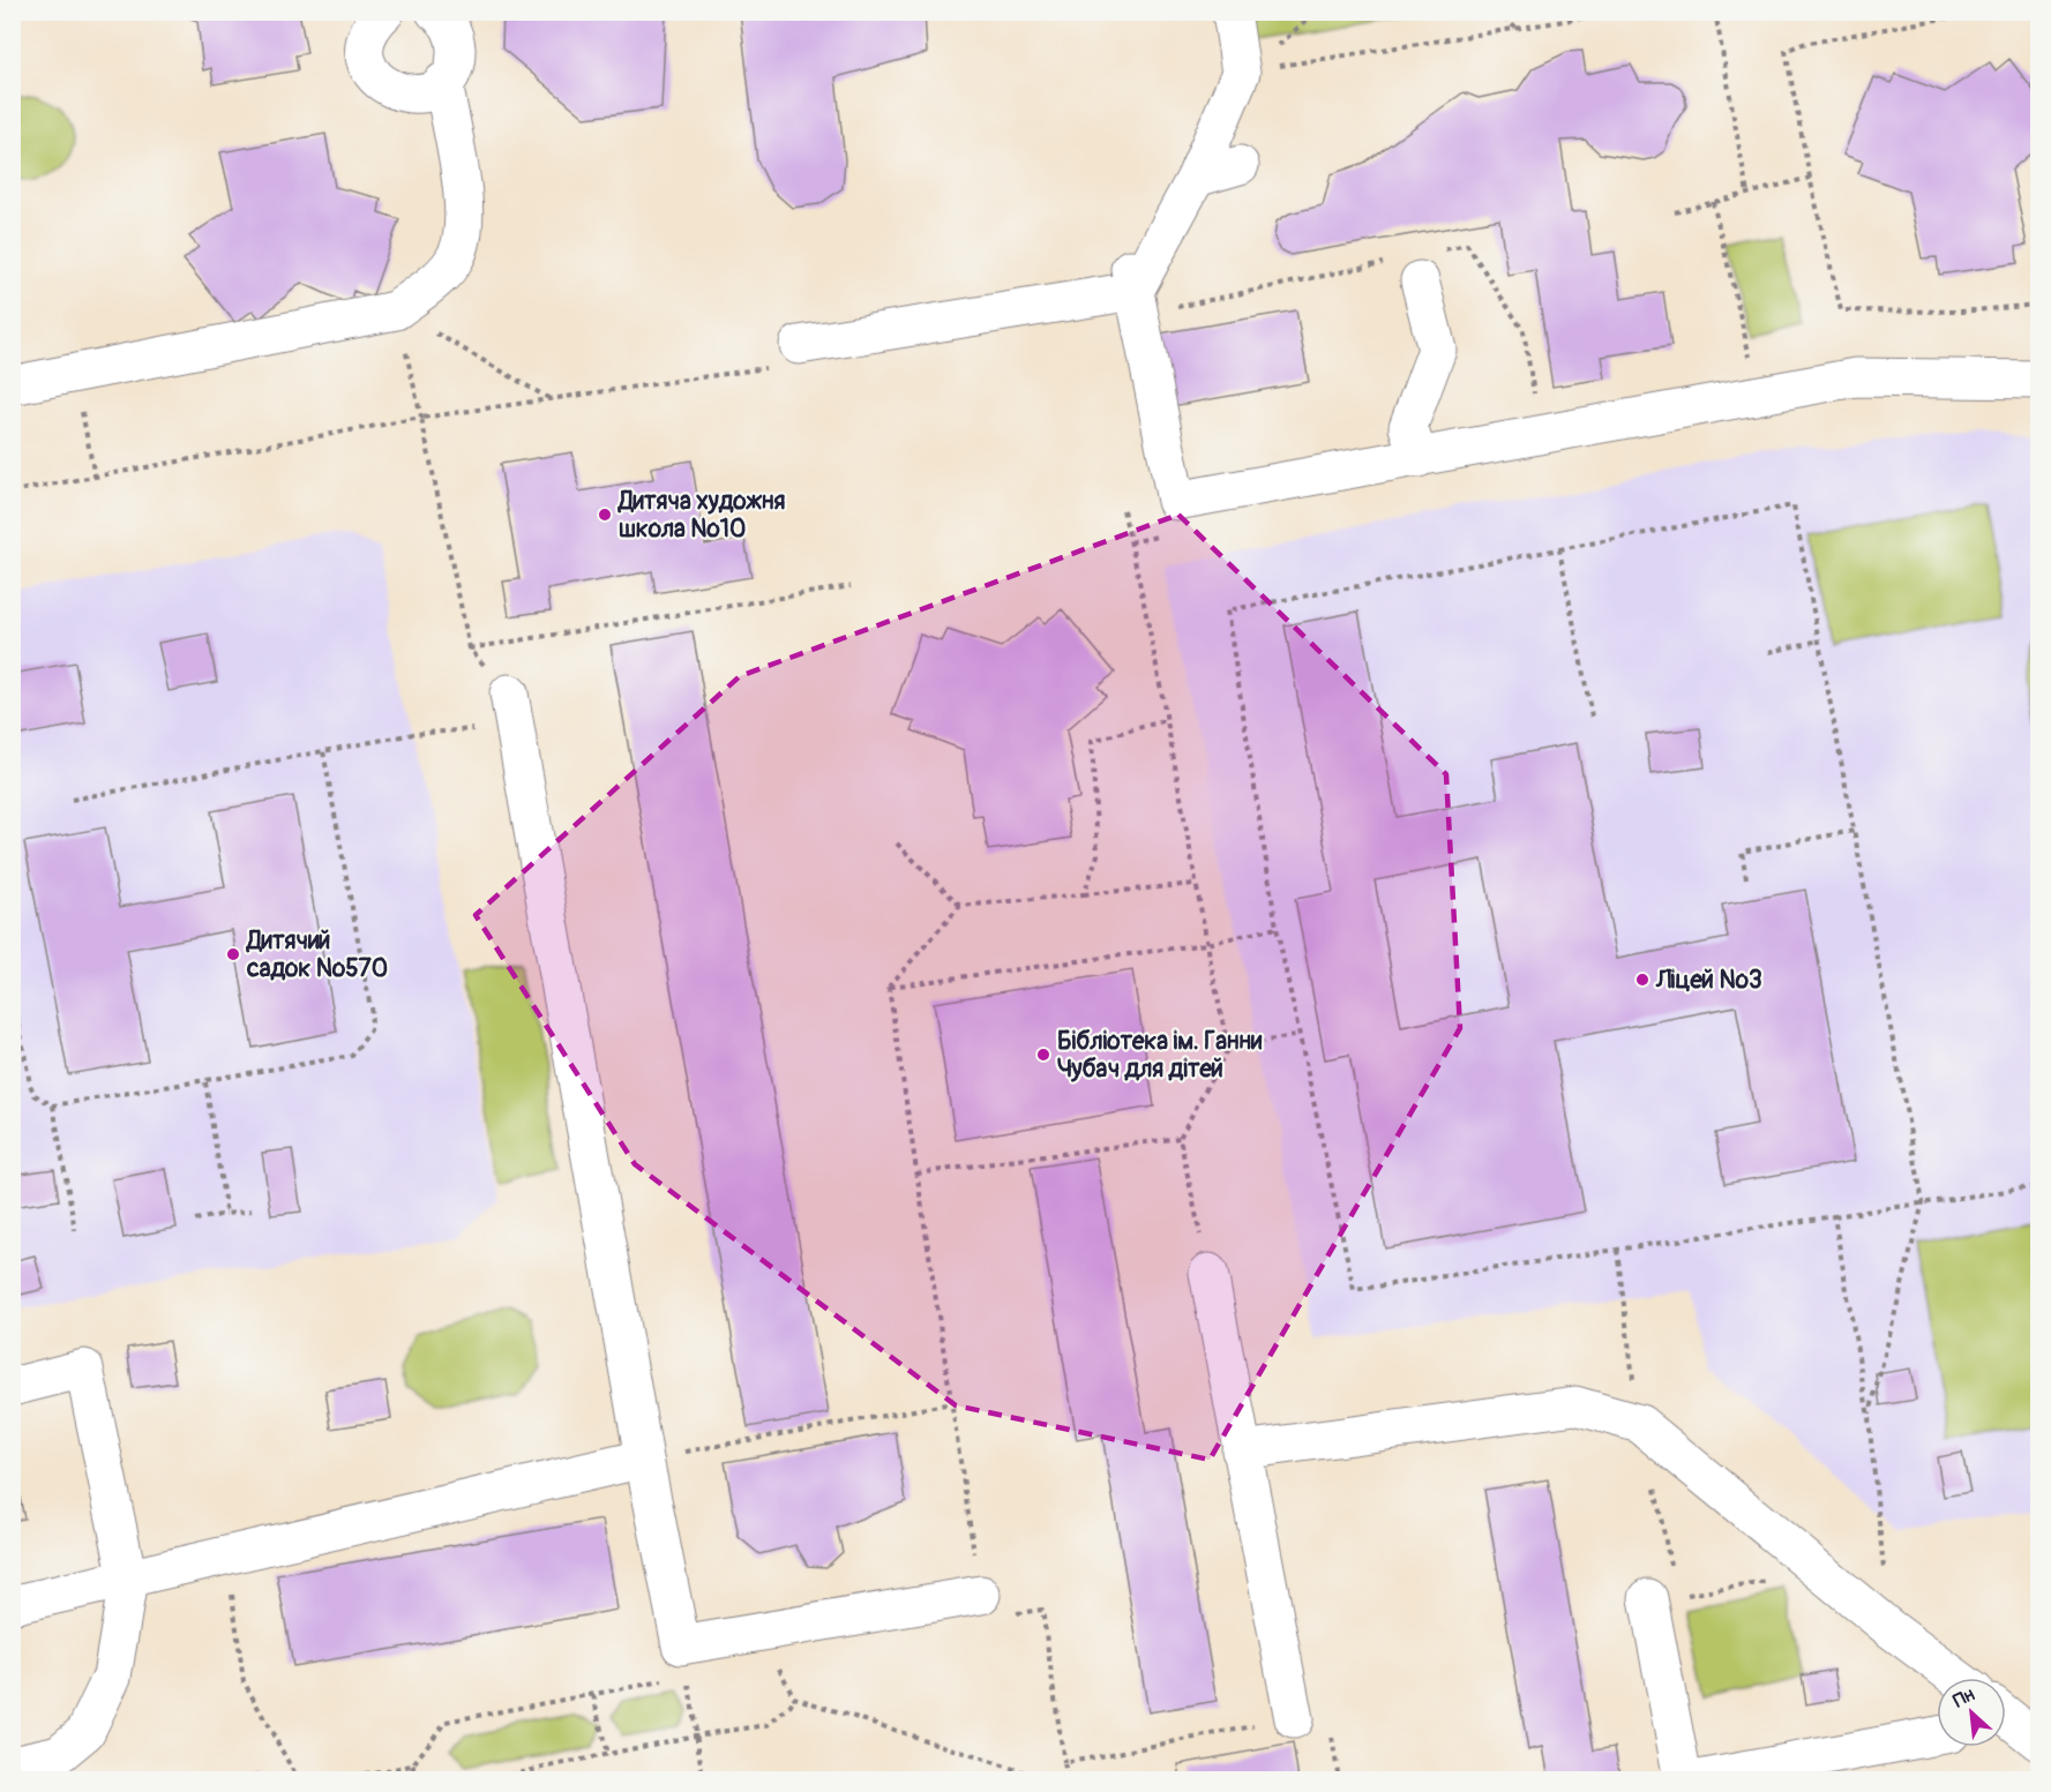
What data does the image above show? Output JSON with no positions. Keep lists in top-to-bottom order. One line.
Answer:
{"places":["Дитяча художня школа №10","Дитячий садок №570","Ліцей №3","Бібліотека ім. Ганни Чубач для дітей"],"north":"top left"}
